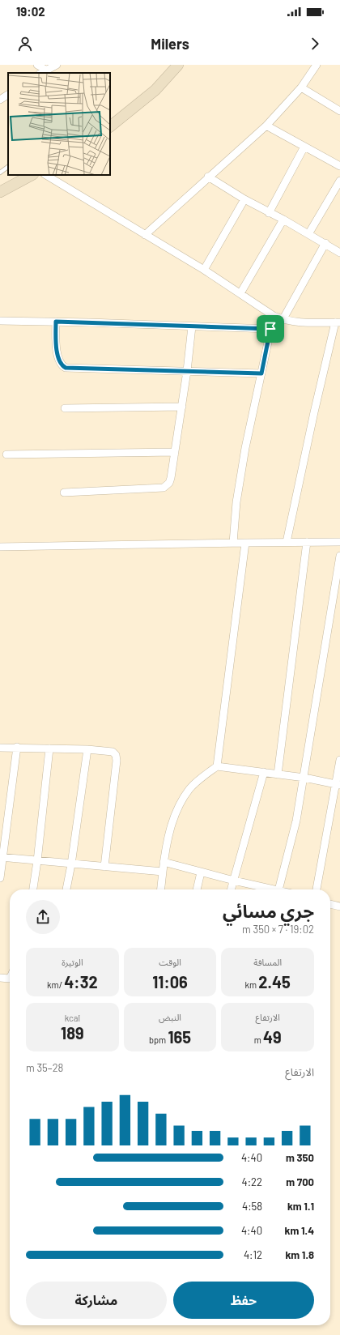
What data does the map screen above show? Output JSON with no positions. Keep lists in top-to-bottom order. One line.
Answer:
{"page":{"status":"19:02","header":"Milers","heading":["جري مسائي","19:02 · 7 × 350 m"],"stats":[["المسافة","2.45 km"],["الوقت","11:06"],["الوتيرة","4:32 /km"],["الارتفاع","49 m"],["النبض","165 bpm"],["kcal","189"]],"chart":["الارتفاع","28–35 m"],"list":[{"name":"350 m","note":"4:40"},{"name":"700 m","note":"4:22"},{"name":"1.1 km","note":"4:58"},{"name":"1.4 km","note":"4:40"},{"name":"1.8 km","note":"4:12"}],"buttons":["حفظ","مشاركة"]}}
